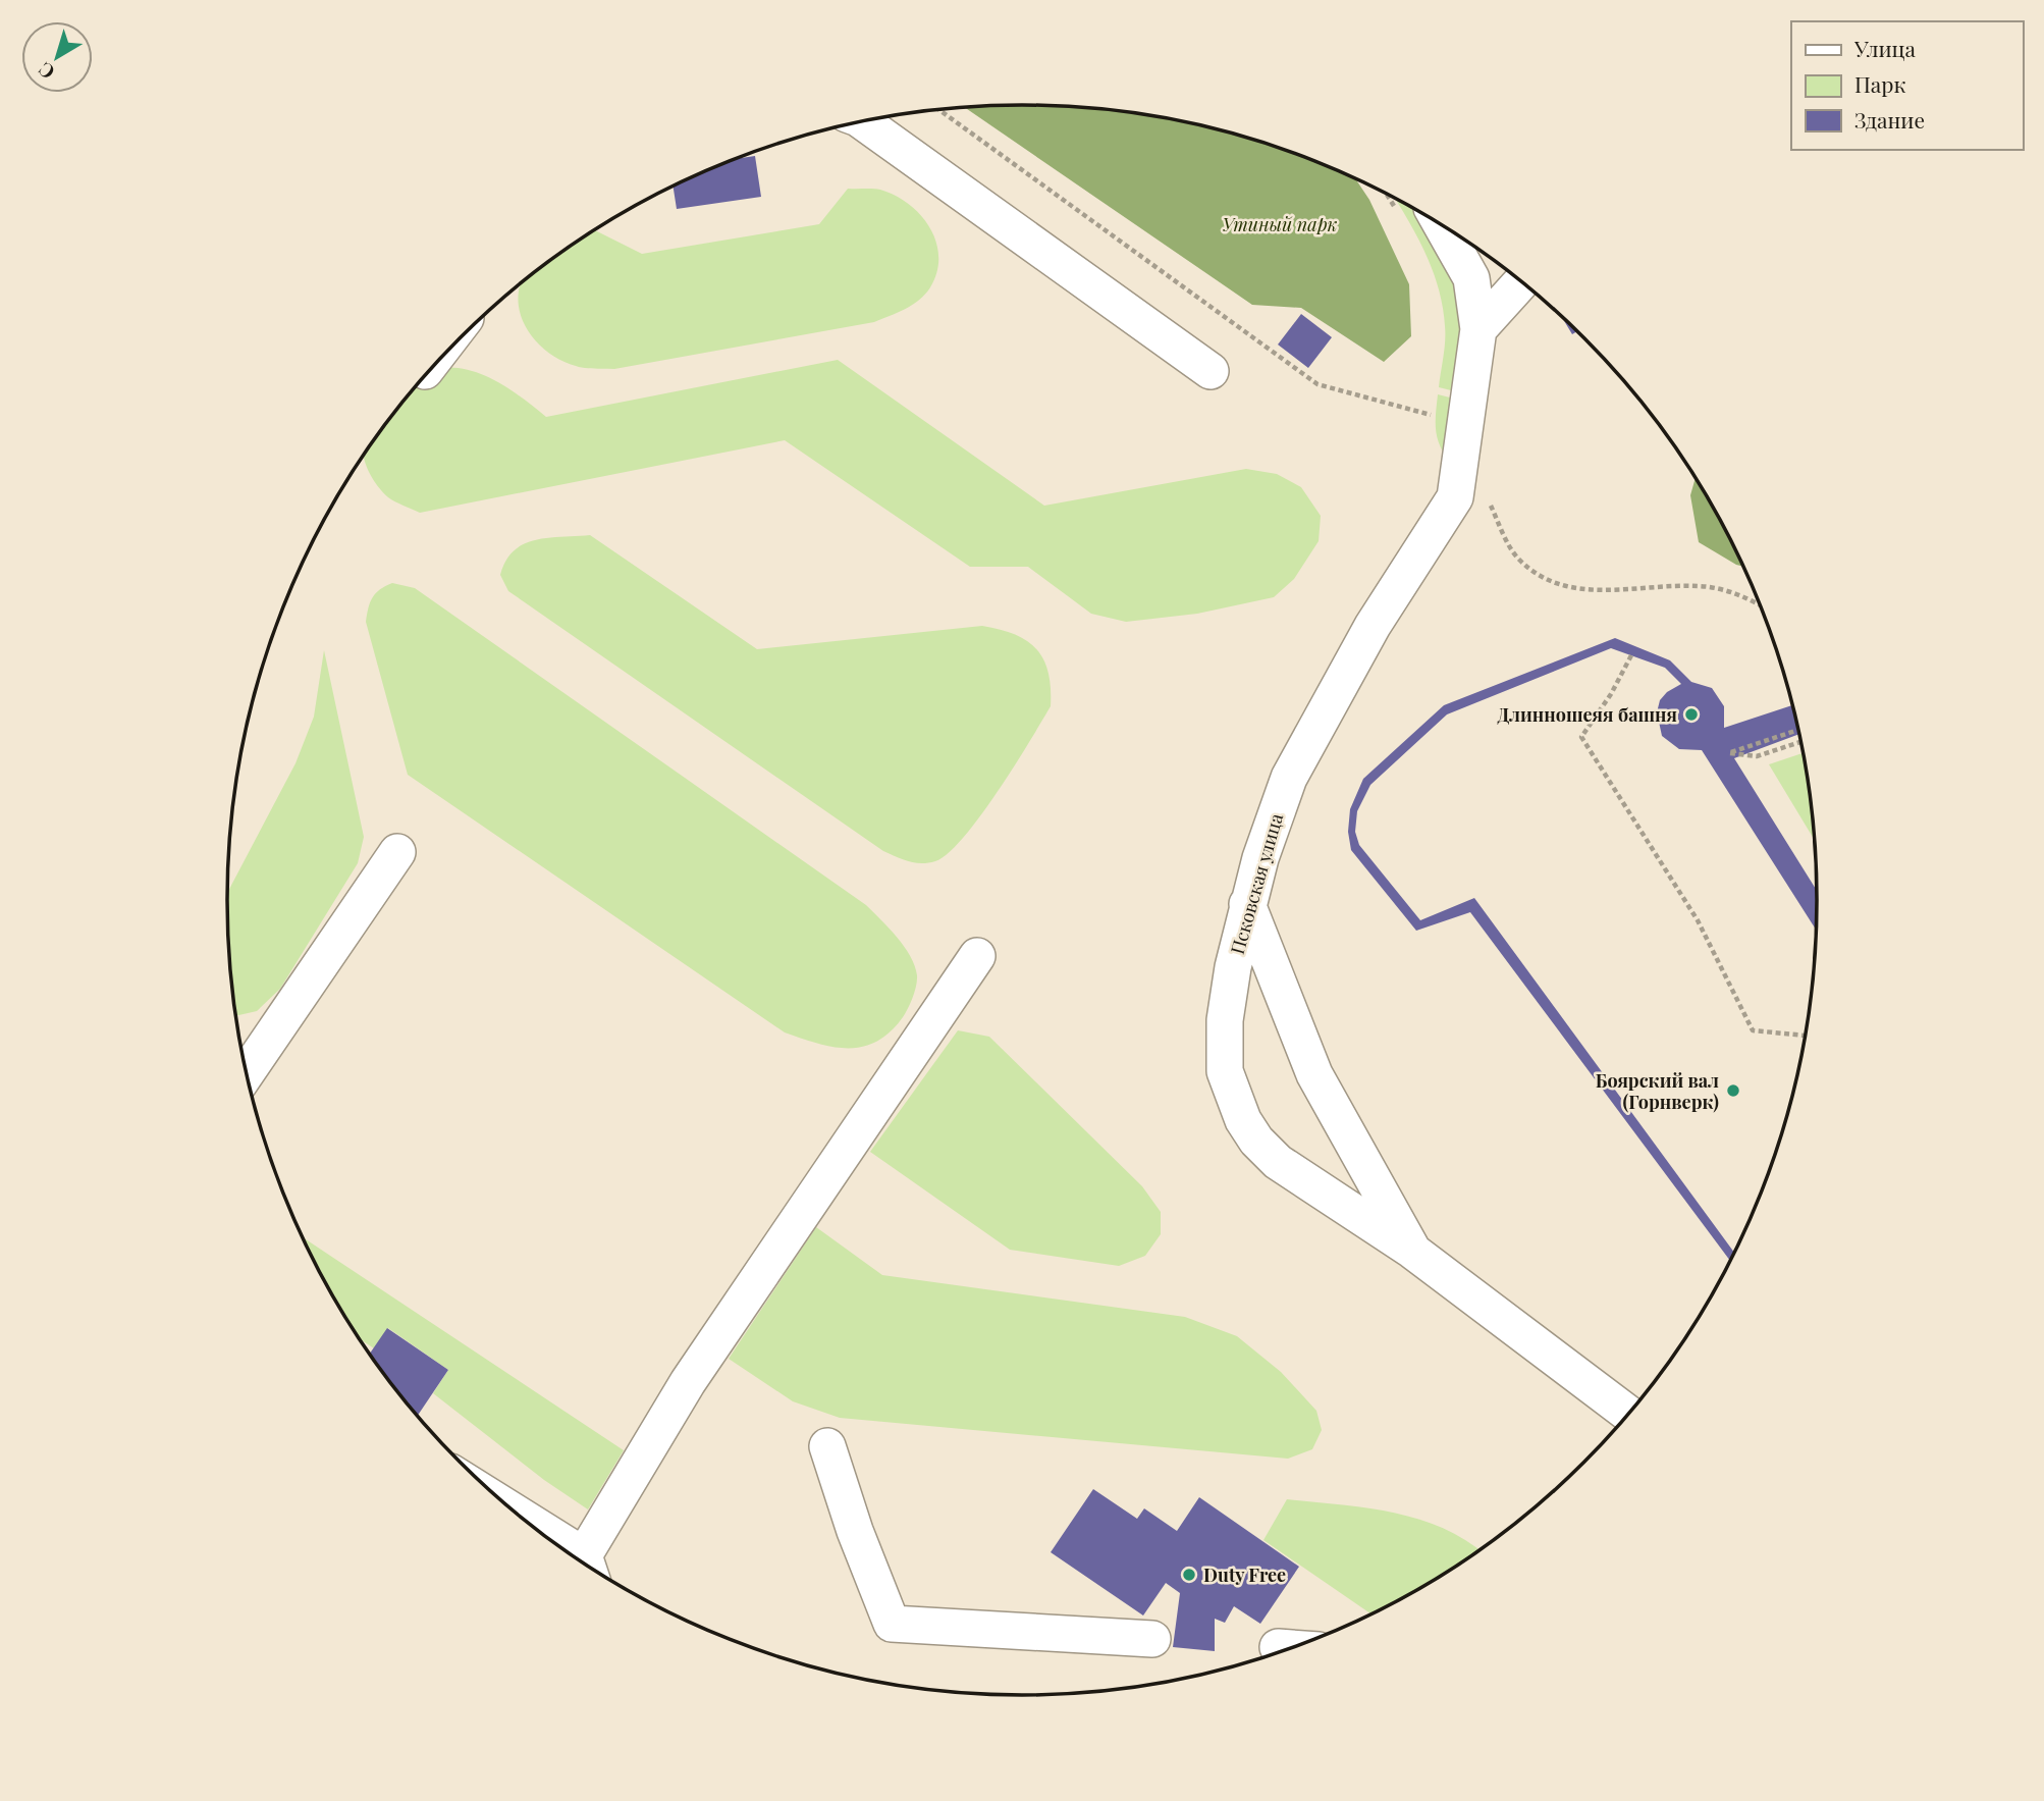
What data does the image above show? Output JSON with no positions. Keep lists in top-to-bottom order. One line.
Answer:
{"streets":{"street":["Псковская улица"]},"parks":["Утиный парк"],"places":["Длинношеяя башня","Боярский вал (Горнверк)","Duty Free"],"legend":["Улица","Парк","Здание"],"north":"bottom left"}
